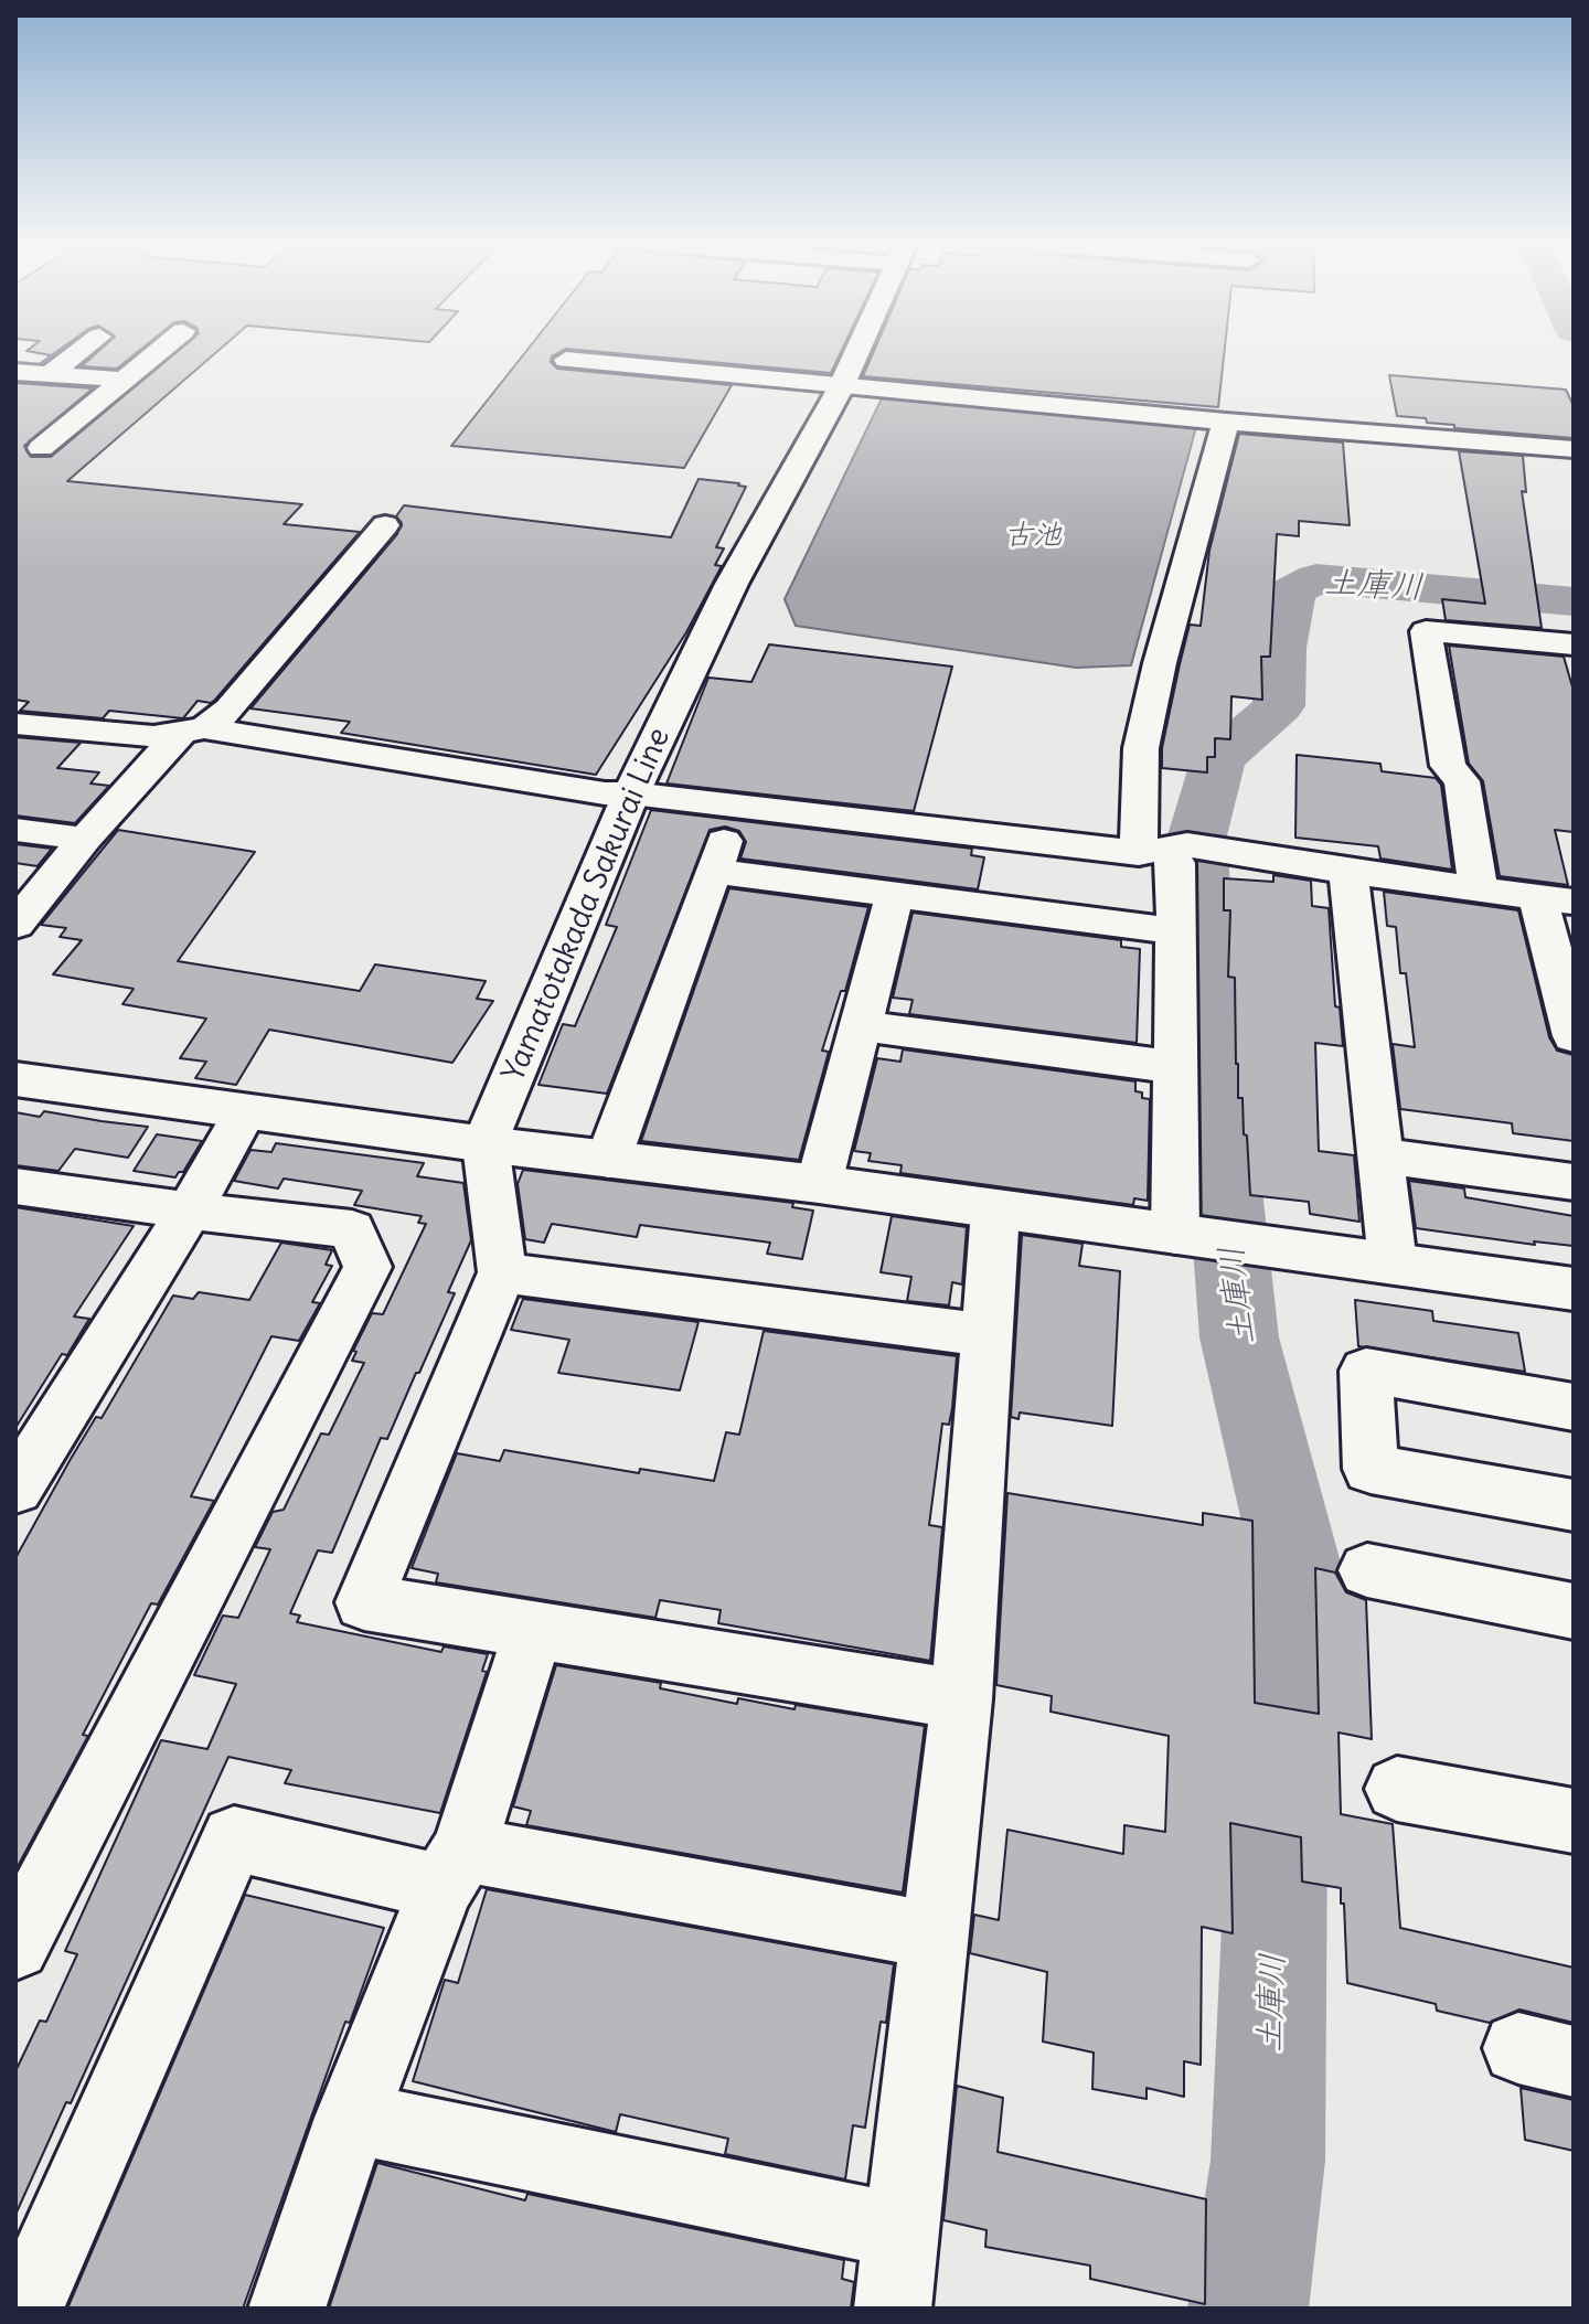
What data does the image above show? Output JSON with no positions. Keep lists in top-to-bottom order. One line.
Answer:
{"streets":{"main road":["Yamatotakada Sakurai Line"]},"water":["古池","土庫川"]}
